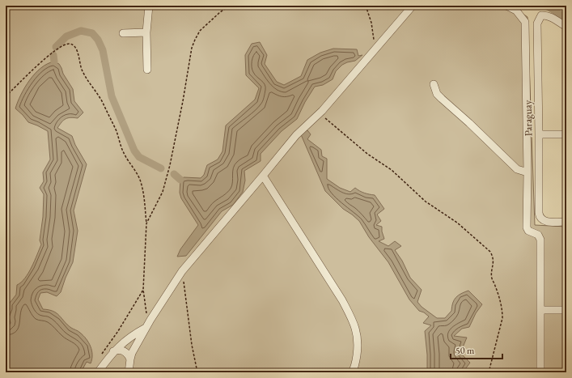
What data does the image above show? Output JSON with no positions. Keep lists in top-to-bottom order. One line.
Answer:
{"streets":{"street":["Paraguay"]},"scale_bar":"50 m"}
